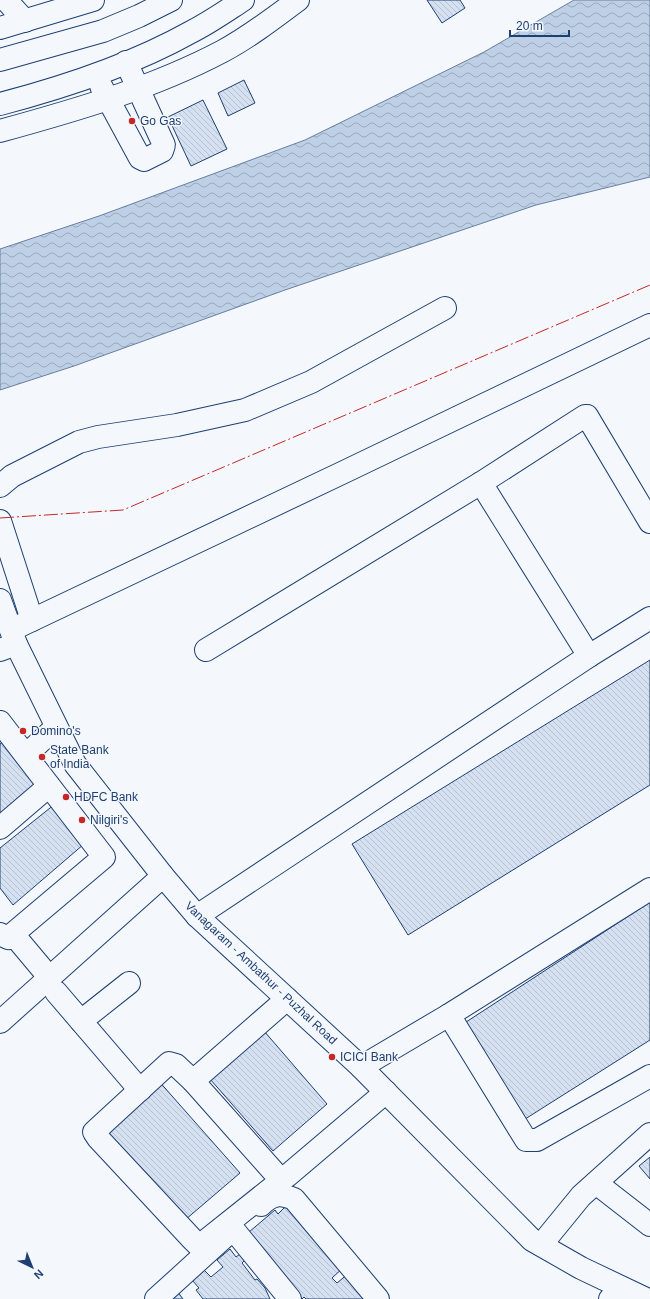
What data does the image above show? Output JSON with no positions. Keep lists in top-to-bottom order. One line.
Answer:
{"streets":{"main road":["Vanagaram - Ambathur - Puzhal Road"]},"places":["Go Gas","Domino's","State Bank of India","HDFC Bank","Nilgiri's","ICICI Bank"],"scale_bar":"20 m","north":"bottom right"}
